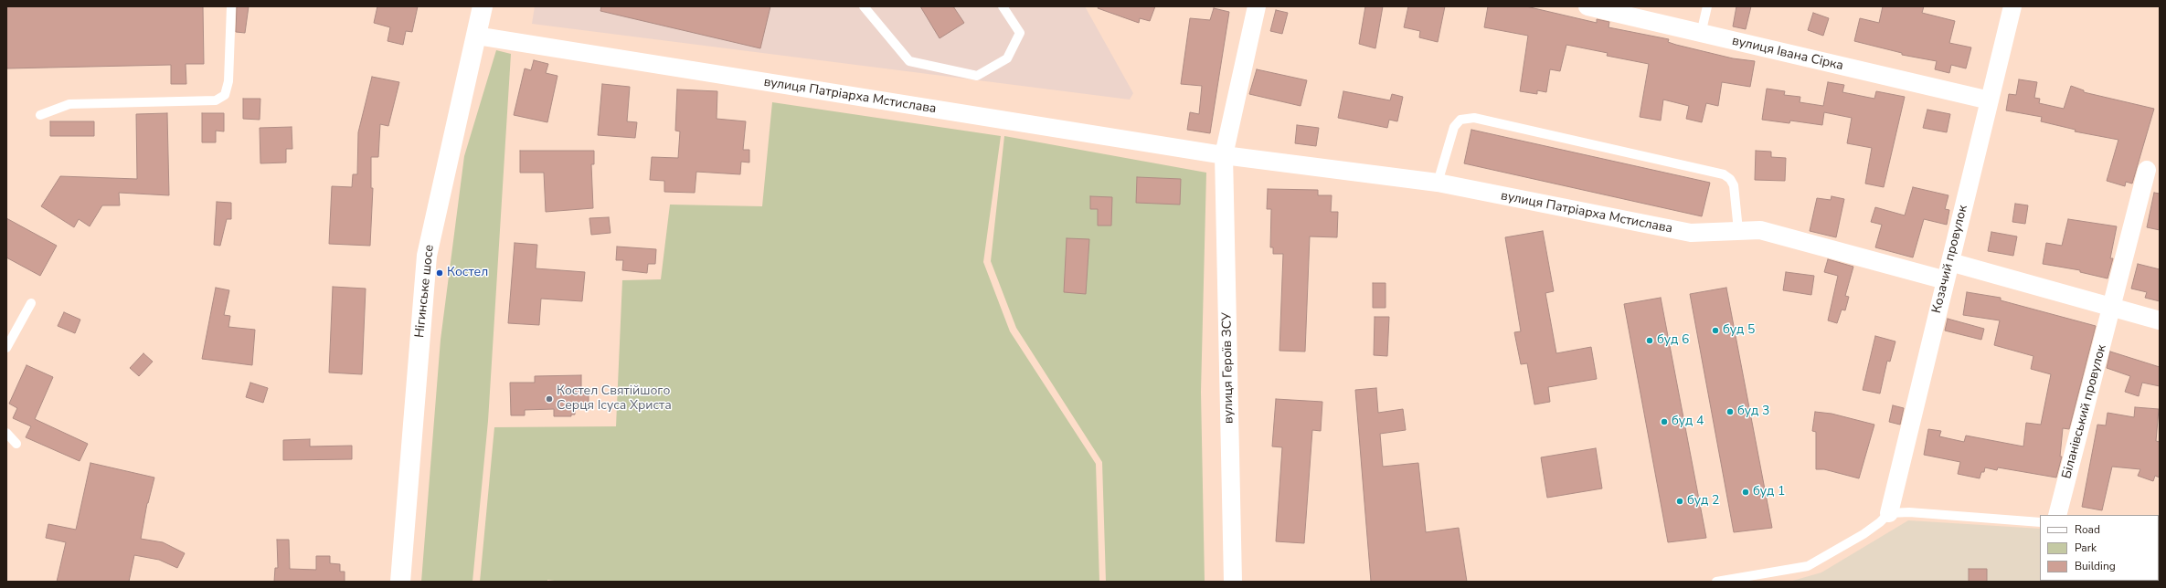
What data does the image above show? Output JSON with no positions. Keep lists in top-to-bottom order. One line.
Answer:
{"streets":{"main road":["Нігинське шосе"],"street":["вулиця Івана Сірка","вулиця Патріарха Мстислава","Козачий провулок","вулиця Героїв ЗСУ","Біланівський провулок"]},"crossings":[["вулиця Івана Сірка","Козачий провулок"],["вулиця Патріарха Мстислава","Козачий провулок"],["вулиця Патріарха Мстислава","Нігинське шосе"],["вулиця Патріарха Мстислава","вулиця Героїв ЗСУ"]],"places":["Костел","буд 5","буд 6","Костел Святійшого Серця Ісуса Христа","буд 3","буд 4","буд 1","буд 2"],"legend":["Road","Park","Building"]}
